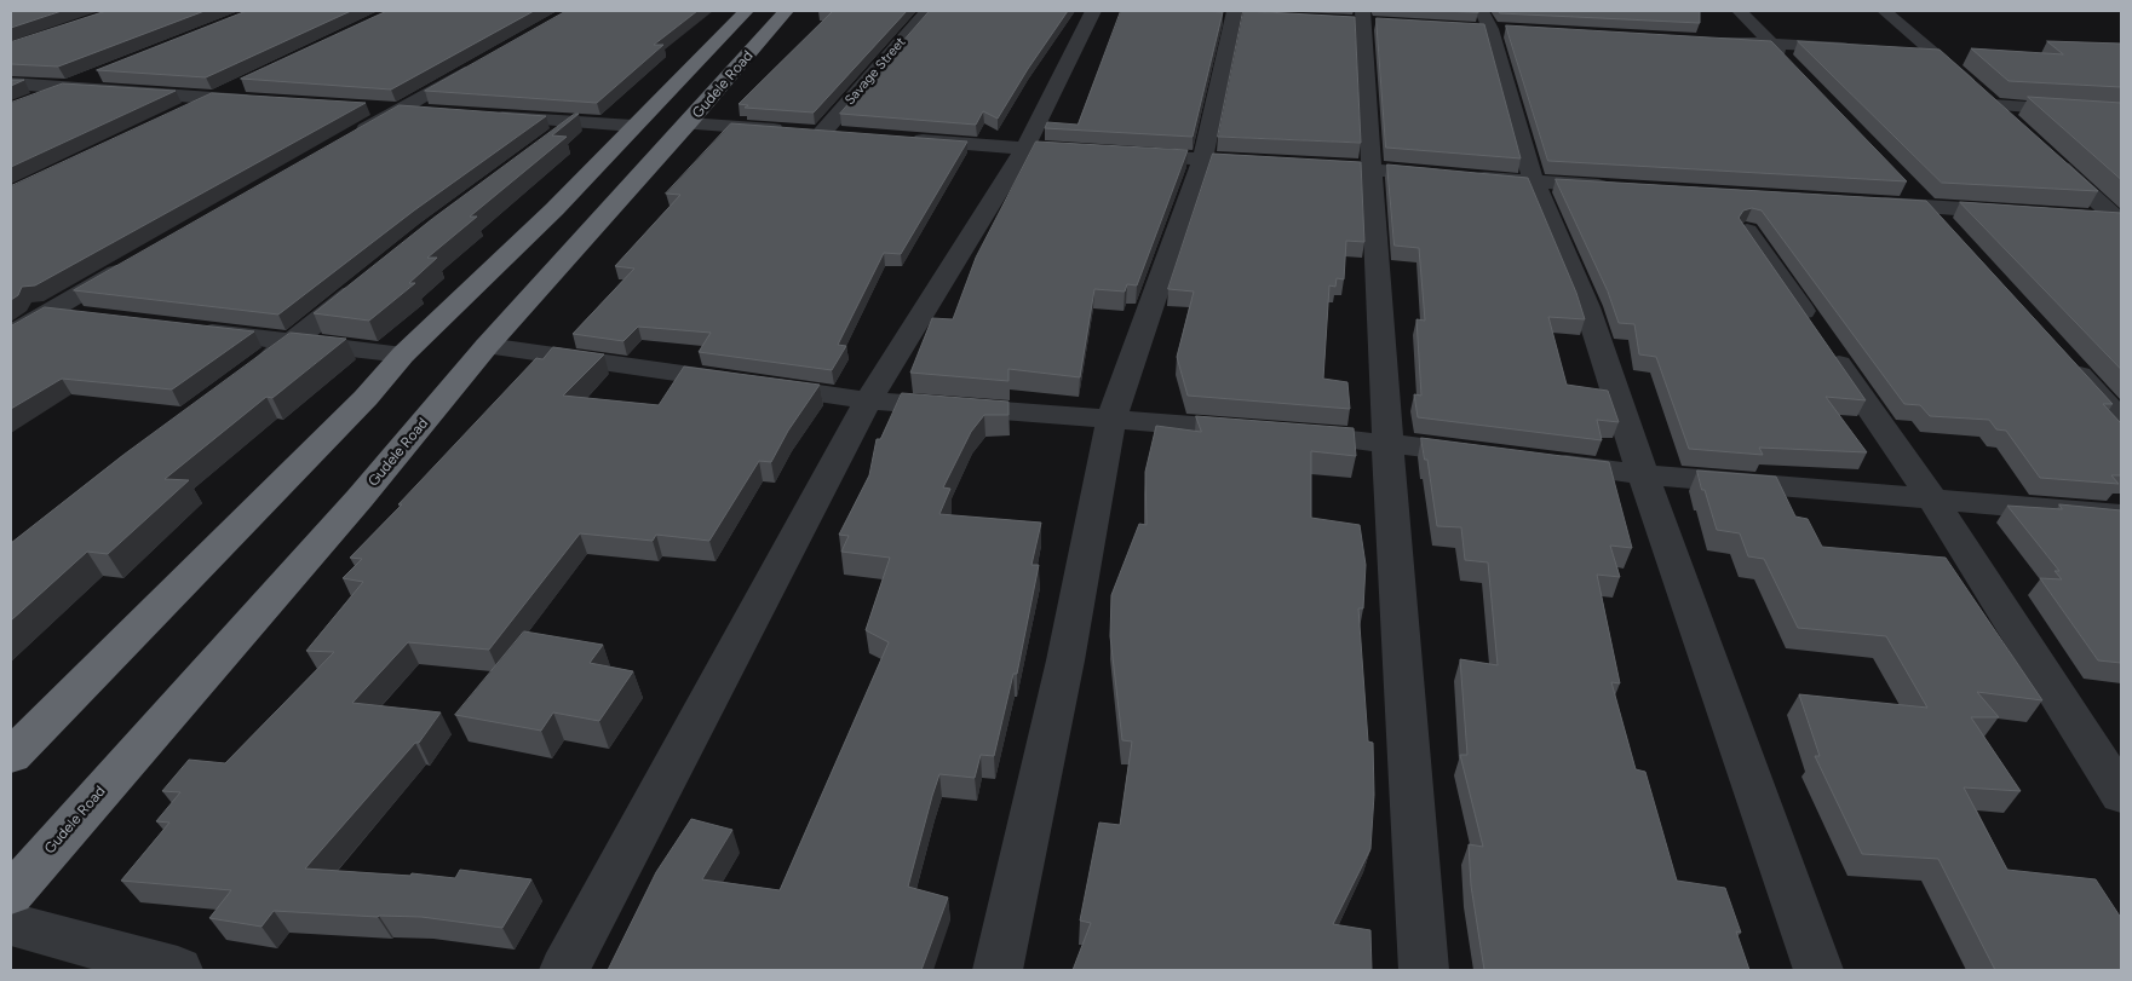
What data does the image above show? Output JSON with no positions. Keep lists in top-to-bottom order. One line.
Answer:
{"streets":{"highway":["Gudele Road"],"street":["Savage Street"]}}
